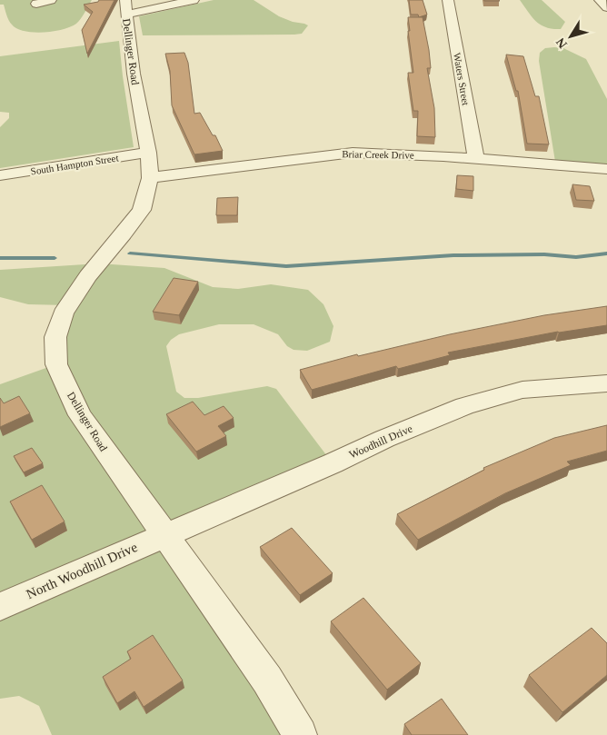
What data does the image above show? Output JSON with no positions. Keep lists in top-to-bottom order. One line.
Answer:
{"streets":{"street":["Dellinger Road","Waters Street","Briar Creek Drive","South Hampton Street","Woodhill Drive","North Woodhill Drive"]},"crossings":[["Dellinger Road","Briar Creek Drive"],["Dellinger Road","South Hampton Street"],["Dellinger Road","Woodhill Drive"],["Dellinger Road","North Woodhill Drive"],["Waters Street","Briar Creek Drive"],["Woodhill Drive","North Woodhill Drive"]],"north":"bottom left"}
